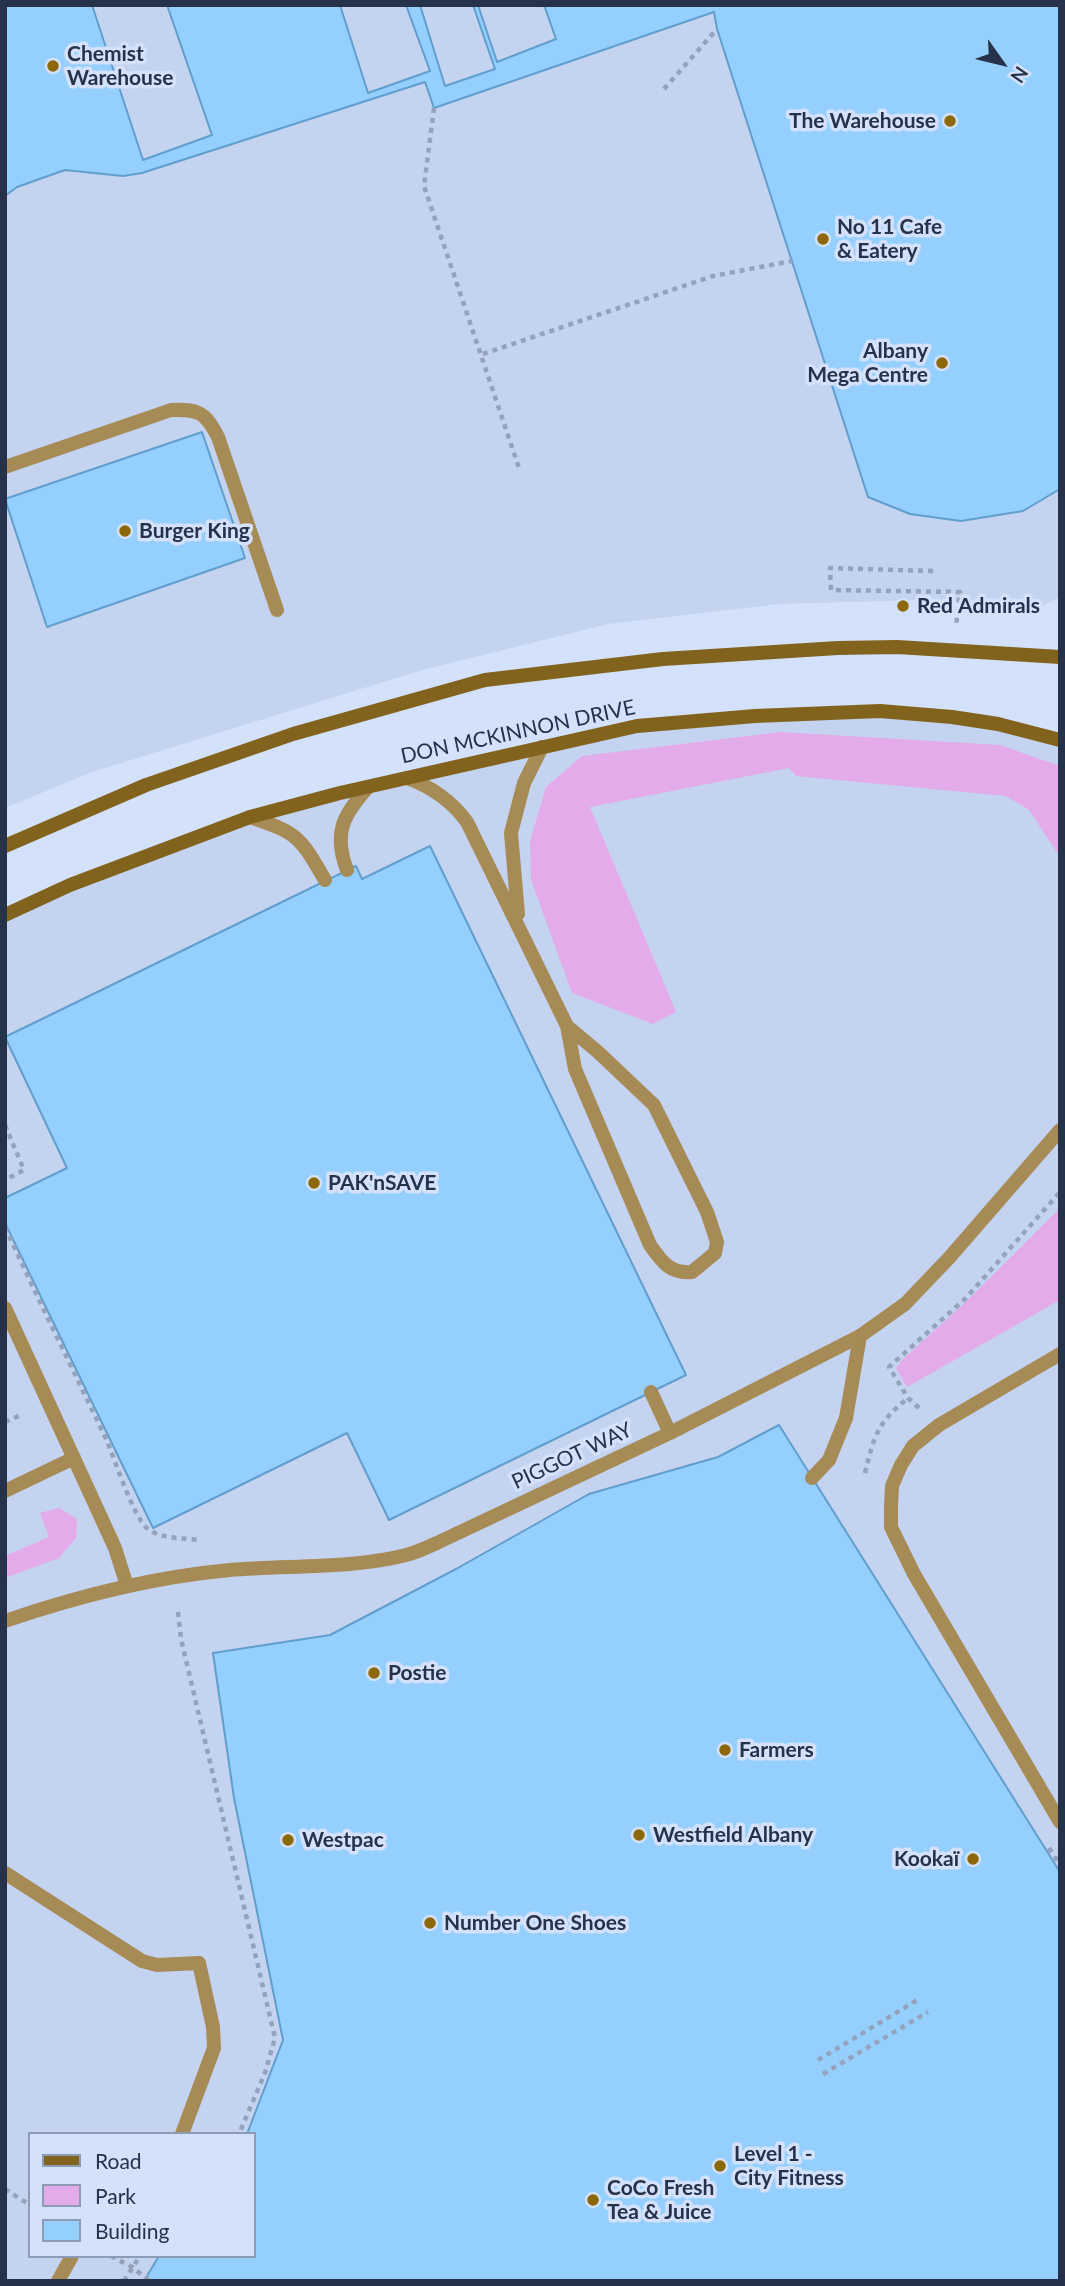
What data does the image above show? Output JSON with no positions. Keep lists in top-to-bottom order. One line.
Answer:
{"streets":{"main road":["DON MCKINNON DRIVE"],"street":["PIGGOT WAY"]},"places":["Chemist Warehouse","The Warehouse","No 11 Cafe & Eatery","Albany Mega Centre","Burger King","Red Admirals","PAK'nSAVE","Postie","Farmers","Westfield Albany","Westpac","Kookaï","Number One Shoes","Level 1 - City Fitness","CoCo Fresh Tea & Juice"],"legend":["Road","Park","Building"],"north":"bottom right"}
